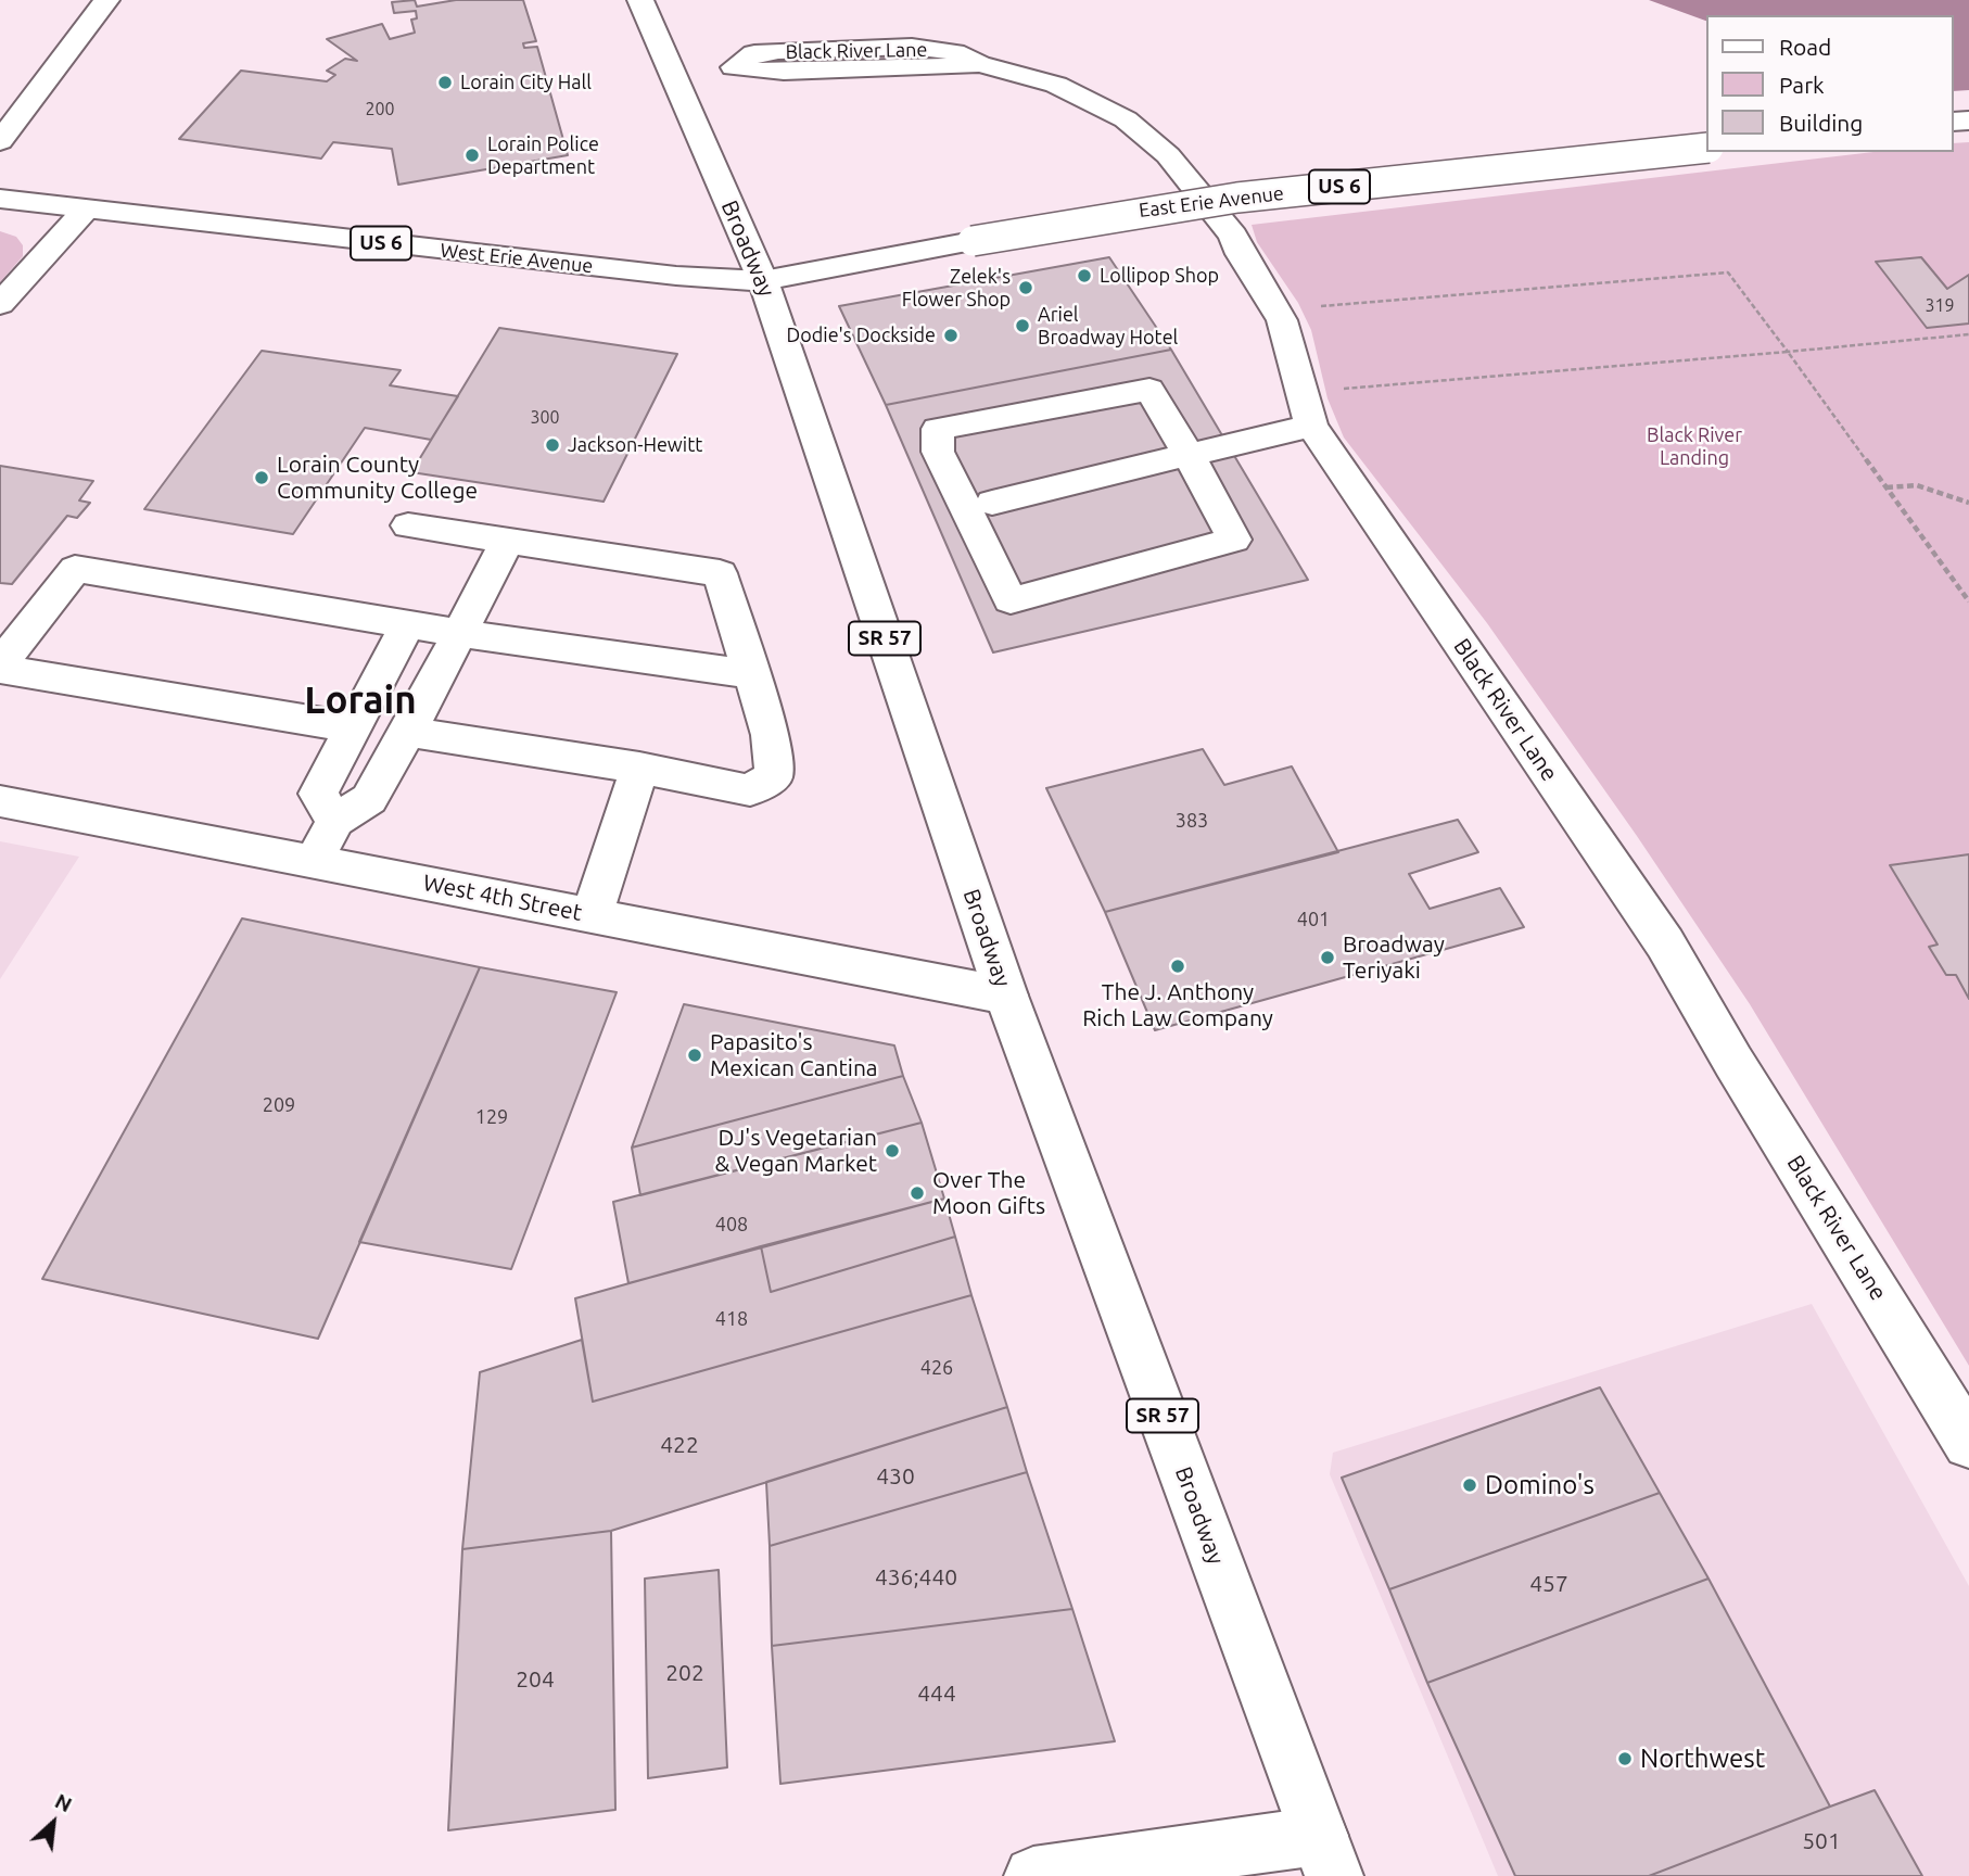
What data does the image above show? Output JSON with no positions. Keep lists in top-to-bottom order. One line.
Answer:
{"streets":{"street":["Black River Lane","US 6","East Erie Avenue","Broadway","West Erie Avenue","SR 57","West 4th Street"]},"crossings":[["Black River Lane","Broadway"],["East Erie Avenue","Broadway"],["East Erie Avenue","West Erie Avenue"],["Broadway","West Erie Avenue"],["Broadway","West 4th Street"]],"districts":["Lorain"],"parks":["Black River Landing"],"places":["Lorain City Hall","Lorain Police Department","Lollipop Shop","Zelek's Flower Shop","Ariel Broadway Hotel","Dodie's Dockside","Jackson-Hewitt","Lorain County Community College","Broadway Teriyaki","The J. Anthony Rich Law Company","Papasito's Mexican Cantina","DJ's Vegetarian & Vegan Market","Over The Moon Gifts","Domino's","Northwest"],"house_numbers":["200","319","300","383","401","209","129","408","418","426","422","430","436;440","457","202","204","444","501"],"legend":["Road","Park","Building"],"north":"top right"}
